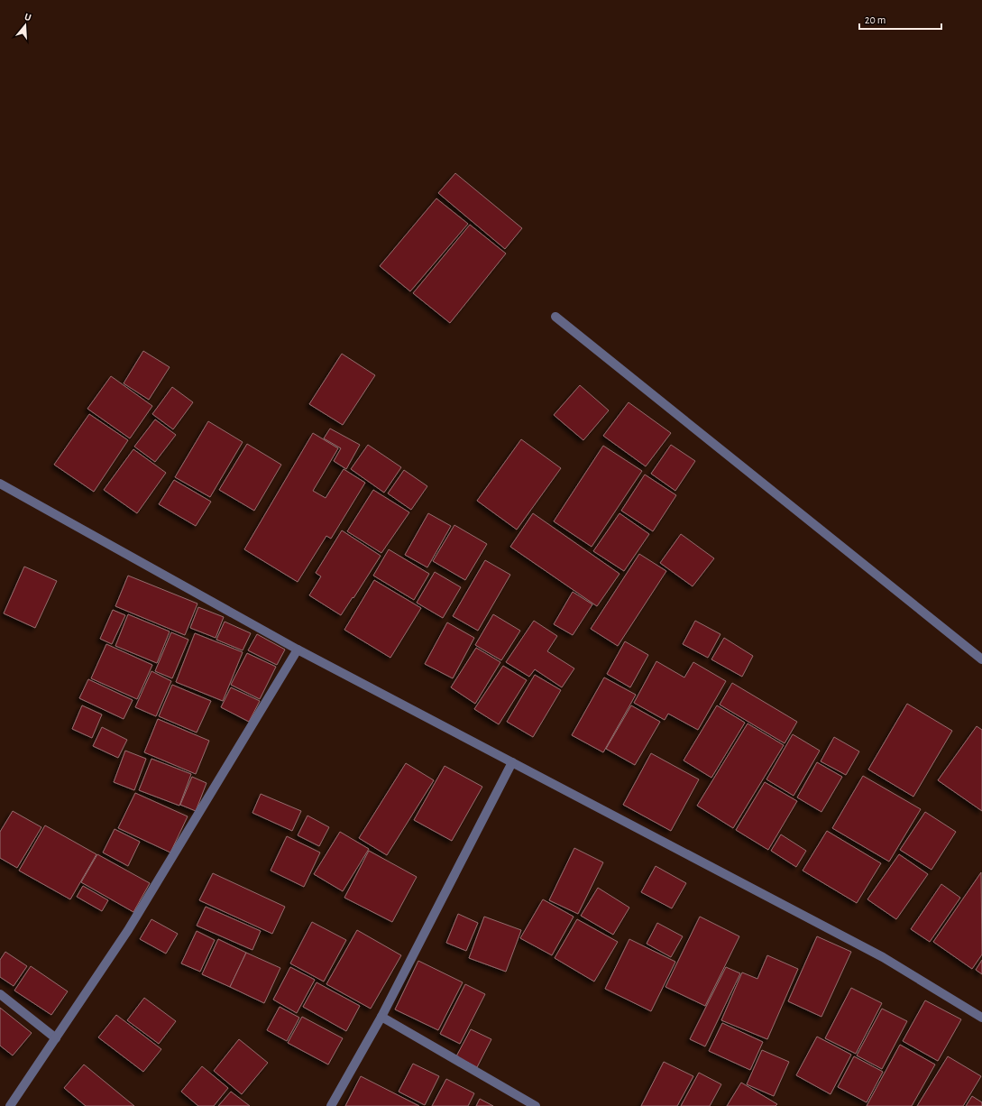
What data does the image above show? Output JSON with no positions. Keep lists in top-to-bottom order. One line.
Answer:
{"scale_bar":"20 m","north":"top"}
